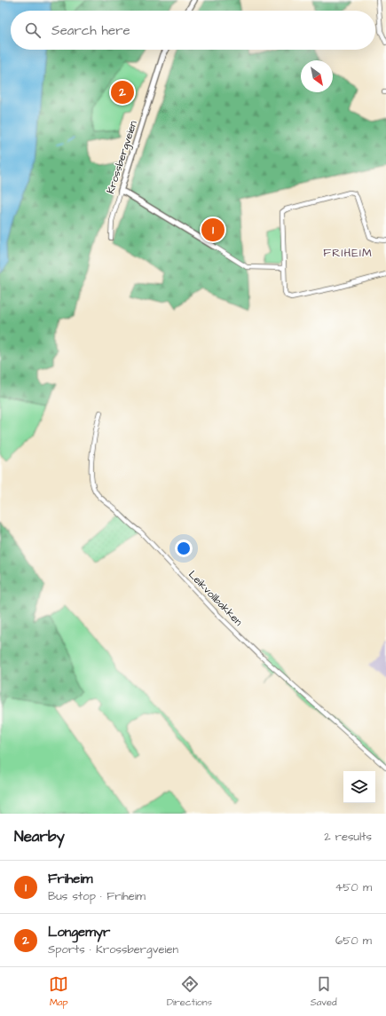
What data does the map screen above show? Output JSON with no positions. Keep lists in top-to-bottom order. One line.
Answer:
{"streets":{"street":["Krossbergveien","Leikvollbakken"]},"districts":["FRIHEIM"],"north":"bottom right","page":{"search":"Search here","pins":["2","1"],"heading":["Nearby","2 results"],"list":[{"mark":"1","name":"Friheim","note":"Bus stop · Friheim","value":"450 m"},{"mark":"2","name":"Longemyr","note":"Sports · Krossbergveien","value":"650 m"}],"nav":["Map","Directions","Saved"]}}
